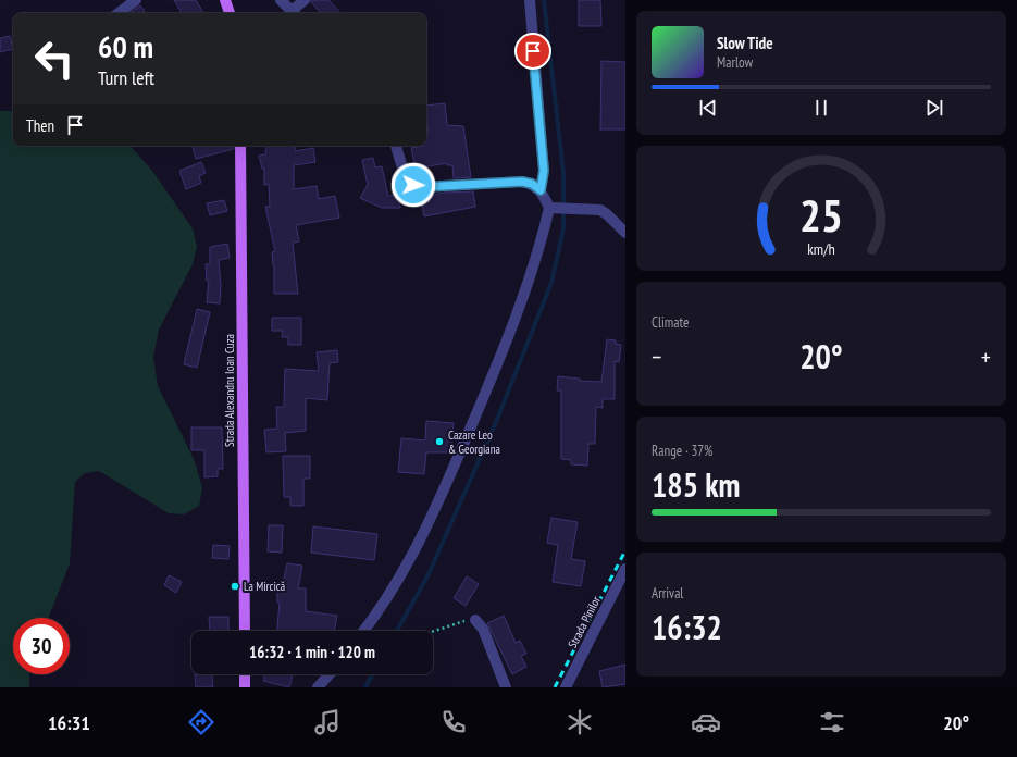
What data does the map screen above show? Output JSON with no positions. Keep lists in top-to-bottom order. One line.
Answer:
{"streets":{"main road":["Strada Alexandru Ioan Cuza"],"street":["Strada Pinilor"]},"places":["Cazare Leo & Georgiana","La Mircică"],"page":{"turn":["60 m","Turn left"],"song":["Slow Tide","Marlow"],"then":"Then","tile":["Climate",["Range · 37%","185 km"],["Arrival","16:32"]],"heat":["−","20°","+"],"limit":"30","trip":"16:32 · 1 min · 120 m","tabs":["16:31","20°"],"gauge":["25","km/h"]}}
